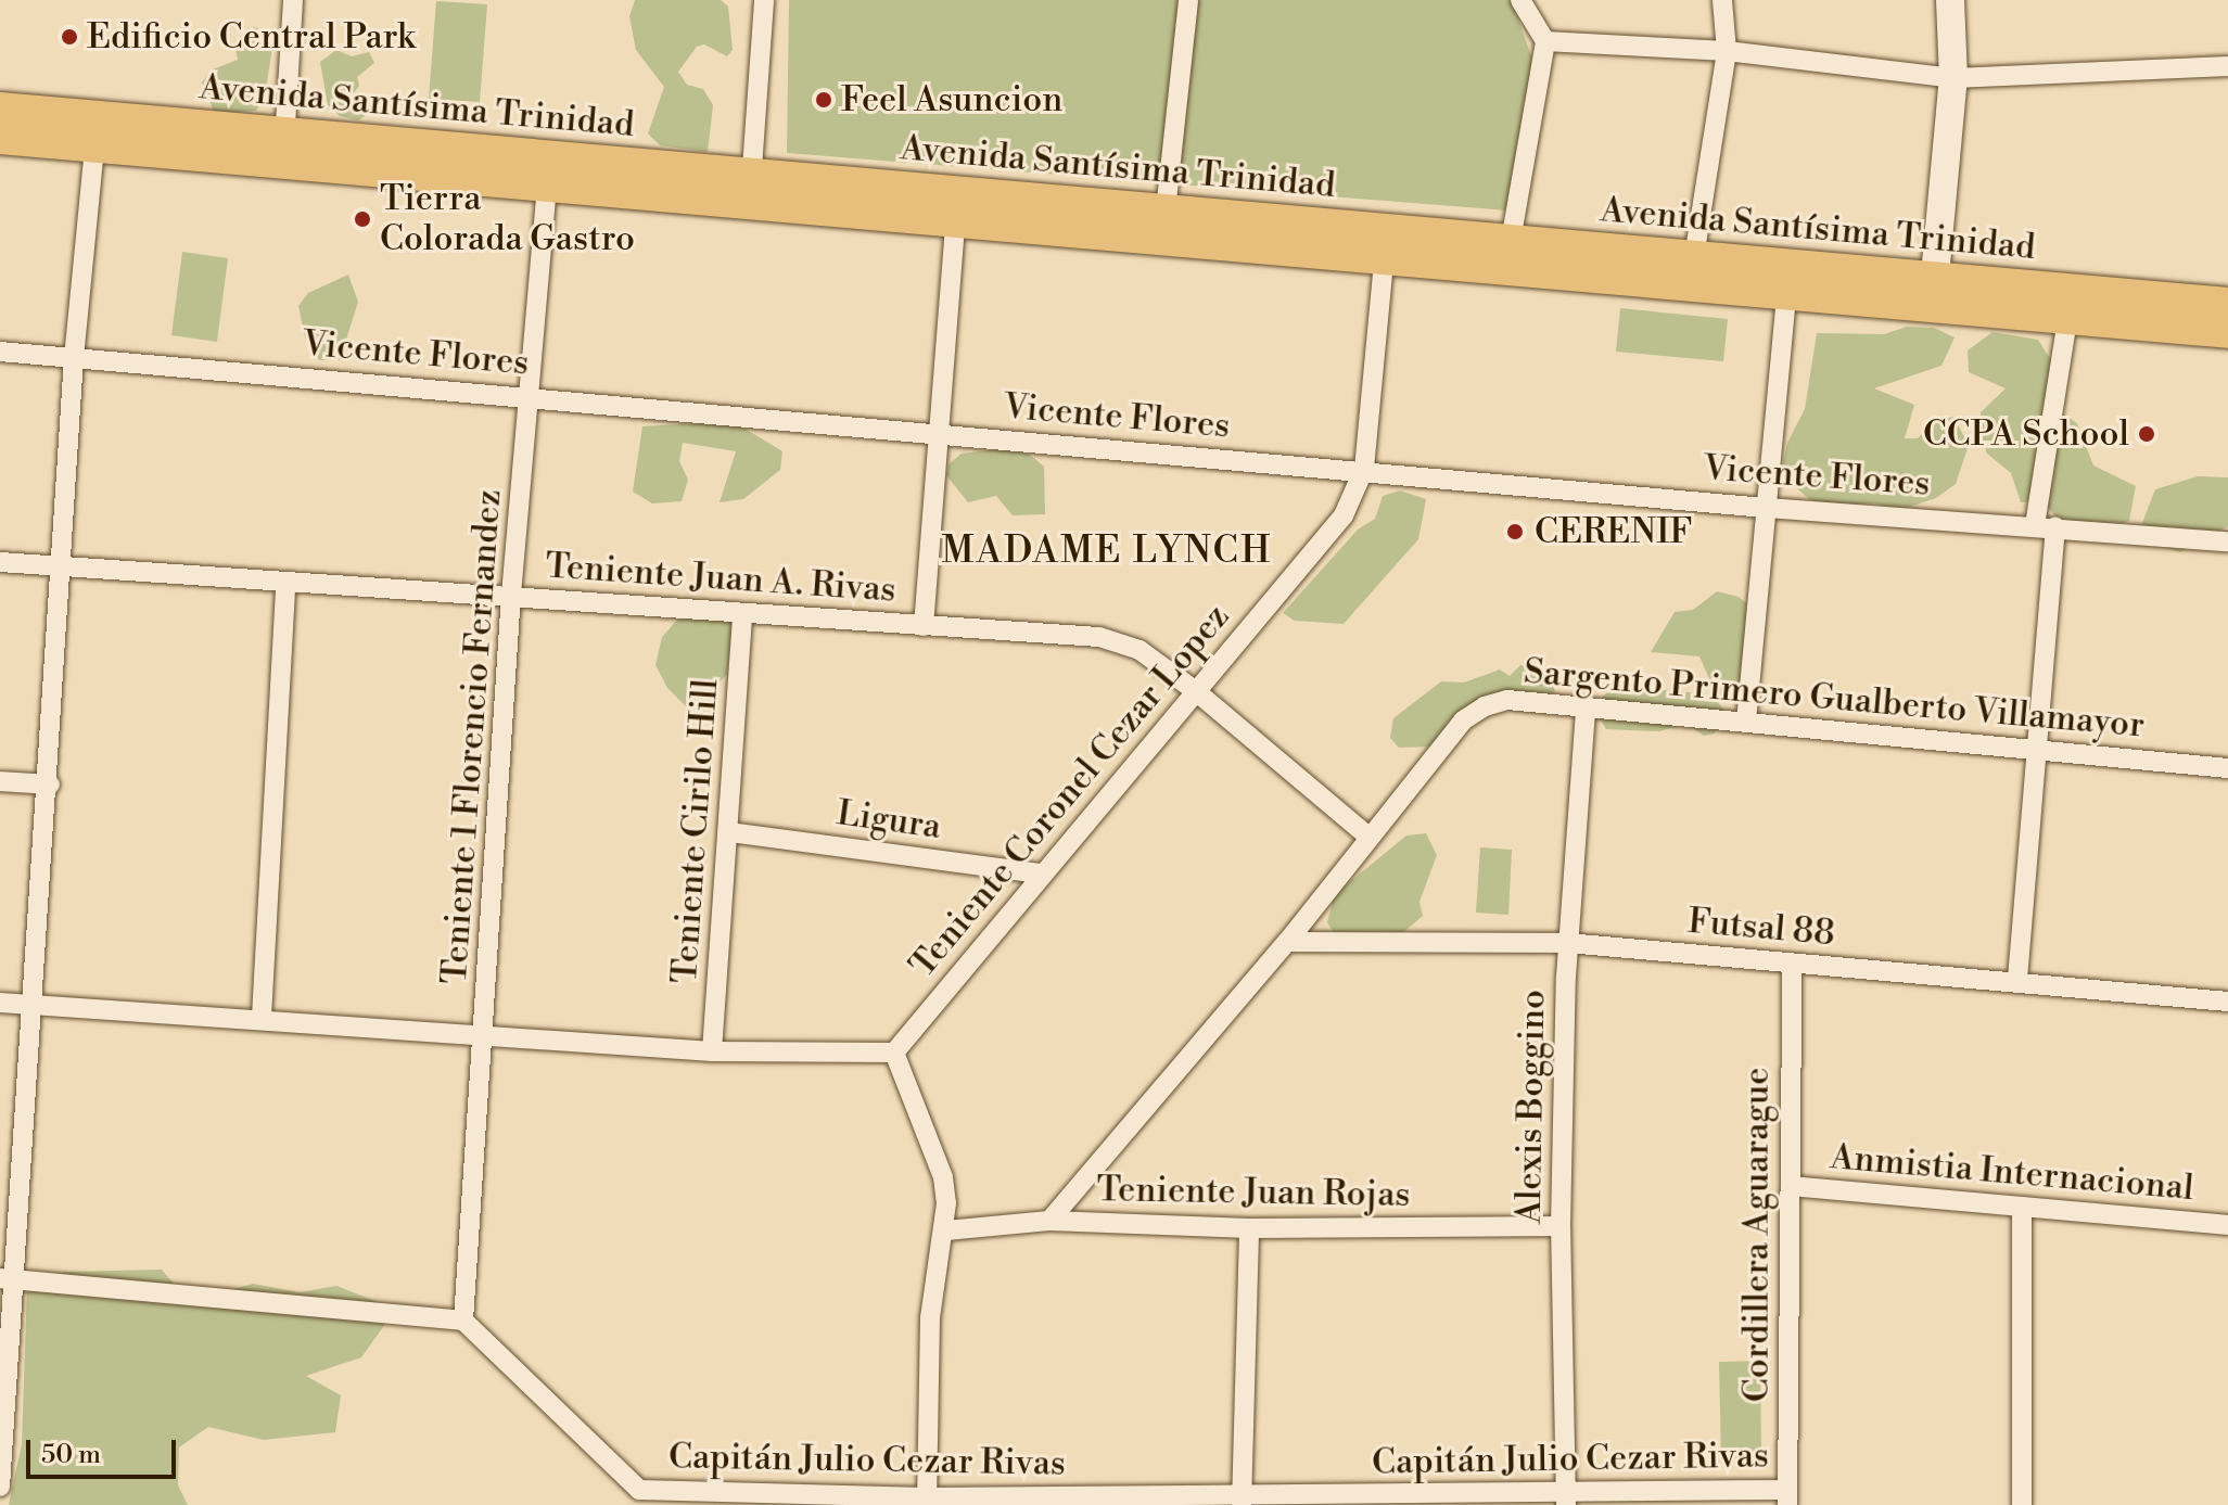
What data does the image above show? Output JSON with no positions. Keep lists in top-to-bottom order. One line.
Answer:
{"streets":{"main road":["Avenida Santísima Trinidad"],"street":["Vicente Flores","Teniente Juan A. Rivas","Sargento Primero Gualberto Villamayor","Teniente 1 Florencio Fernandez","Teniente Coronel Cezar Lopez","Ligura","Teniente Cirilo Hill","Futsal 88","Alexis Boggino","Anmistia Internacional","Teniente Juan Rojas","Cordillera Aguarague","Capitán Julio Cezar Rivas"]},"crossings":[["Avenida Santísima Trinidad","Teniente 1 Florencio Fernandez"],["Avenida Santísima Trinidad","Teniente Coronel Cezar Lopez"],["Vicente Flores","Teniente 1 Florencio Fernandez"],["Vicente Flores","Teniente Coronel Cezar Lopez"],["Teniente Juan A. Rivas","Sargento Primero Gualberto Villamayor"],["Teniente Juan A. Rivas","Teniente 1 Florencio Fernandez"],["Teniente Juan A. Rivas","Teniente Coronel Cezar Lopez"],["Teniente Juan A. Rivas","Teniente Cirilo Hill"],["Sargento Primero Gualberto Villamayor","Futsal 88"],["Sargento Primero Gualberto Villamayor","Alexis Boggino"],["Sargento Primero Gualberto Villamayor","Teniente Juan Rojas"],["Teniente 1 Florencio Fernandez","Capitán Julio Cezar Rivas"],["Teniente Coronel Cezar Lopez","Ligura"],["Ligura","Teniente Cirilo Hill"],["Futsal 88","Alexis Boggino"],["Futsal 88","Cordillera Aguarague"],["Alexis Boggino","Teniente Juan Rojas"],["Alexis Boggino","Capitán Julio Cezar Rivas"],["Anmistia Internacional","Cordillera Aguarague"],["Cordillera Aguarague","Capitán Julio Cezar Rivas"]],"districts":["MADAME LYNCH"],"places":["Edificio Central Park","Feel Asuncion","Tierra Colorada Gastro","CCPA School","CERENIF"],"scale_bar":"50 m"}
